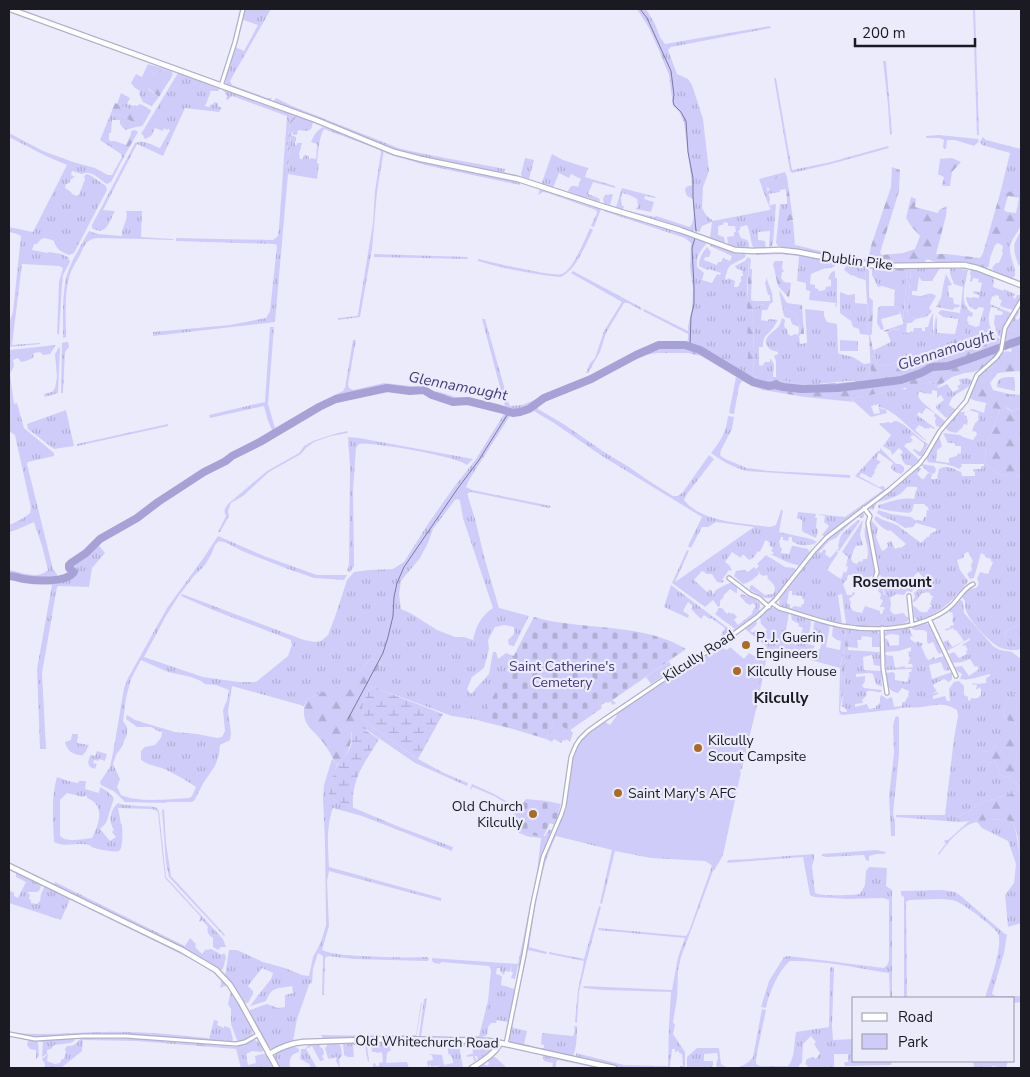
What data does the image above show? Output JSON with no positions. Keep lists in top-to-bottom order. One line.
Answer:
{"streets":{"street":["Dublin Pike","Kilcully Road","Old Whitechurch Road"]},"crossings":[["Kilcully Road","Old Whitechurch Road"]],"districts":["Rosemount","Kilcully"],"water":["Glennamought"],"parks":["Saint Catherine's Cemetery"],"places":["P. J. Guerin Engineers","Kilcully House","Kilcully Scout Campsite","Saint Mary's AFC","Old Church Kilcully"],"legend":["Road","Park"],"scale_bar":"200 m"}
